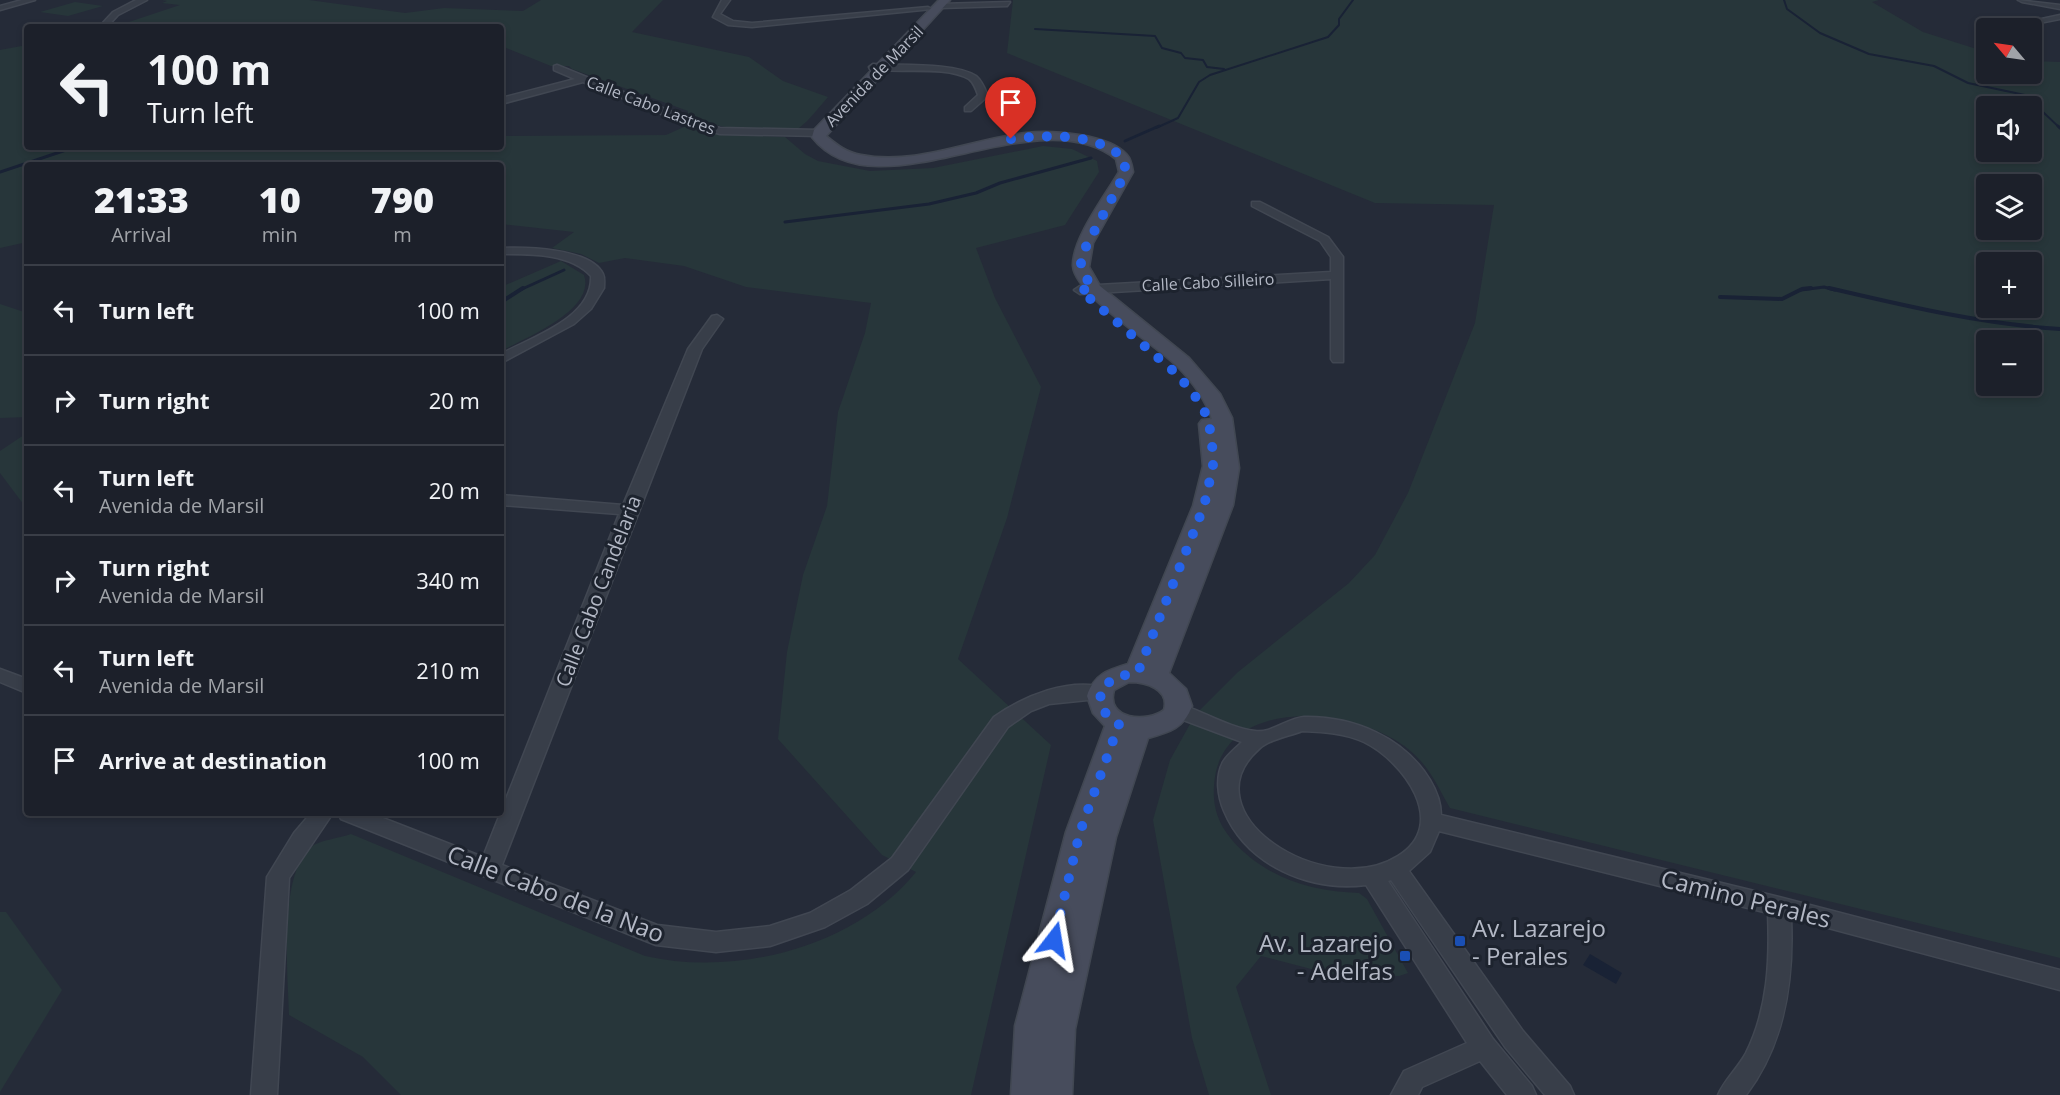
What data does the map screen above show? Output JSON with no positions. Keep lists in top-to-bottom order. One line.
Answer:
{"streets":{"street":["Avenida de Marsil","Calle Cabo Lastres","Calle Cabo Silleiro","Calle Cabo Candelaria","Calle Cabo de la Nao","Camino Perales"]},"crossings":[["Avenida de Marsil","Calle Cabo Lastres"],["Avenida de Marsil","Calle Cabo Silleiro"],["Avenida de Marsil","Calle Cabo de la Nao"],["Calle Cabo Candelaria","Calle Cabo de la Nao"]],"places":{"transit":["Av. Lazarejo - Perales","Av. Lazarejo - Adelfas"]},"north":"top left","page":{"map_buttons":["+","−"],"turn":["100 m","Turn left"],"eta":["21:33","Arrival","10","min","790","m"],"list":[{"name":"Turn left","value":"100 m"},{"name":"Turn right","value":"20 m"},{"name":"Turn left","note":"Avenida de Marsil","value":"20 m"},{"name":"Turn right","note":"Avenida de Marsil","value":"340 m"},{"name":"Turn left","note":"Avenida de Marsil","value":"210 m"},{"name":"Arrive at destination","value":"100 m"}]}}
